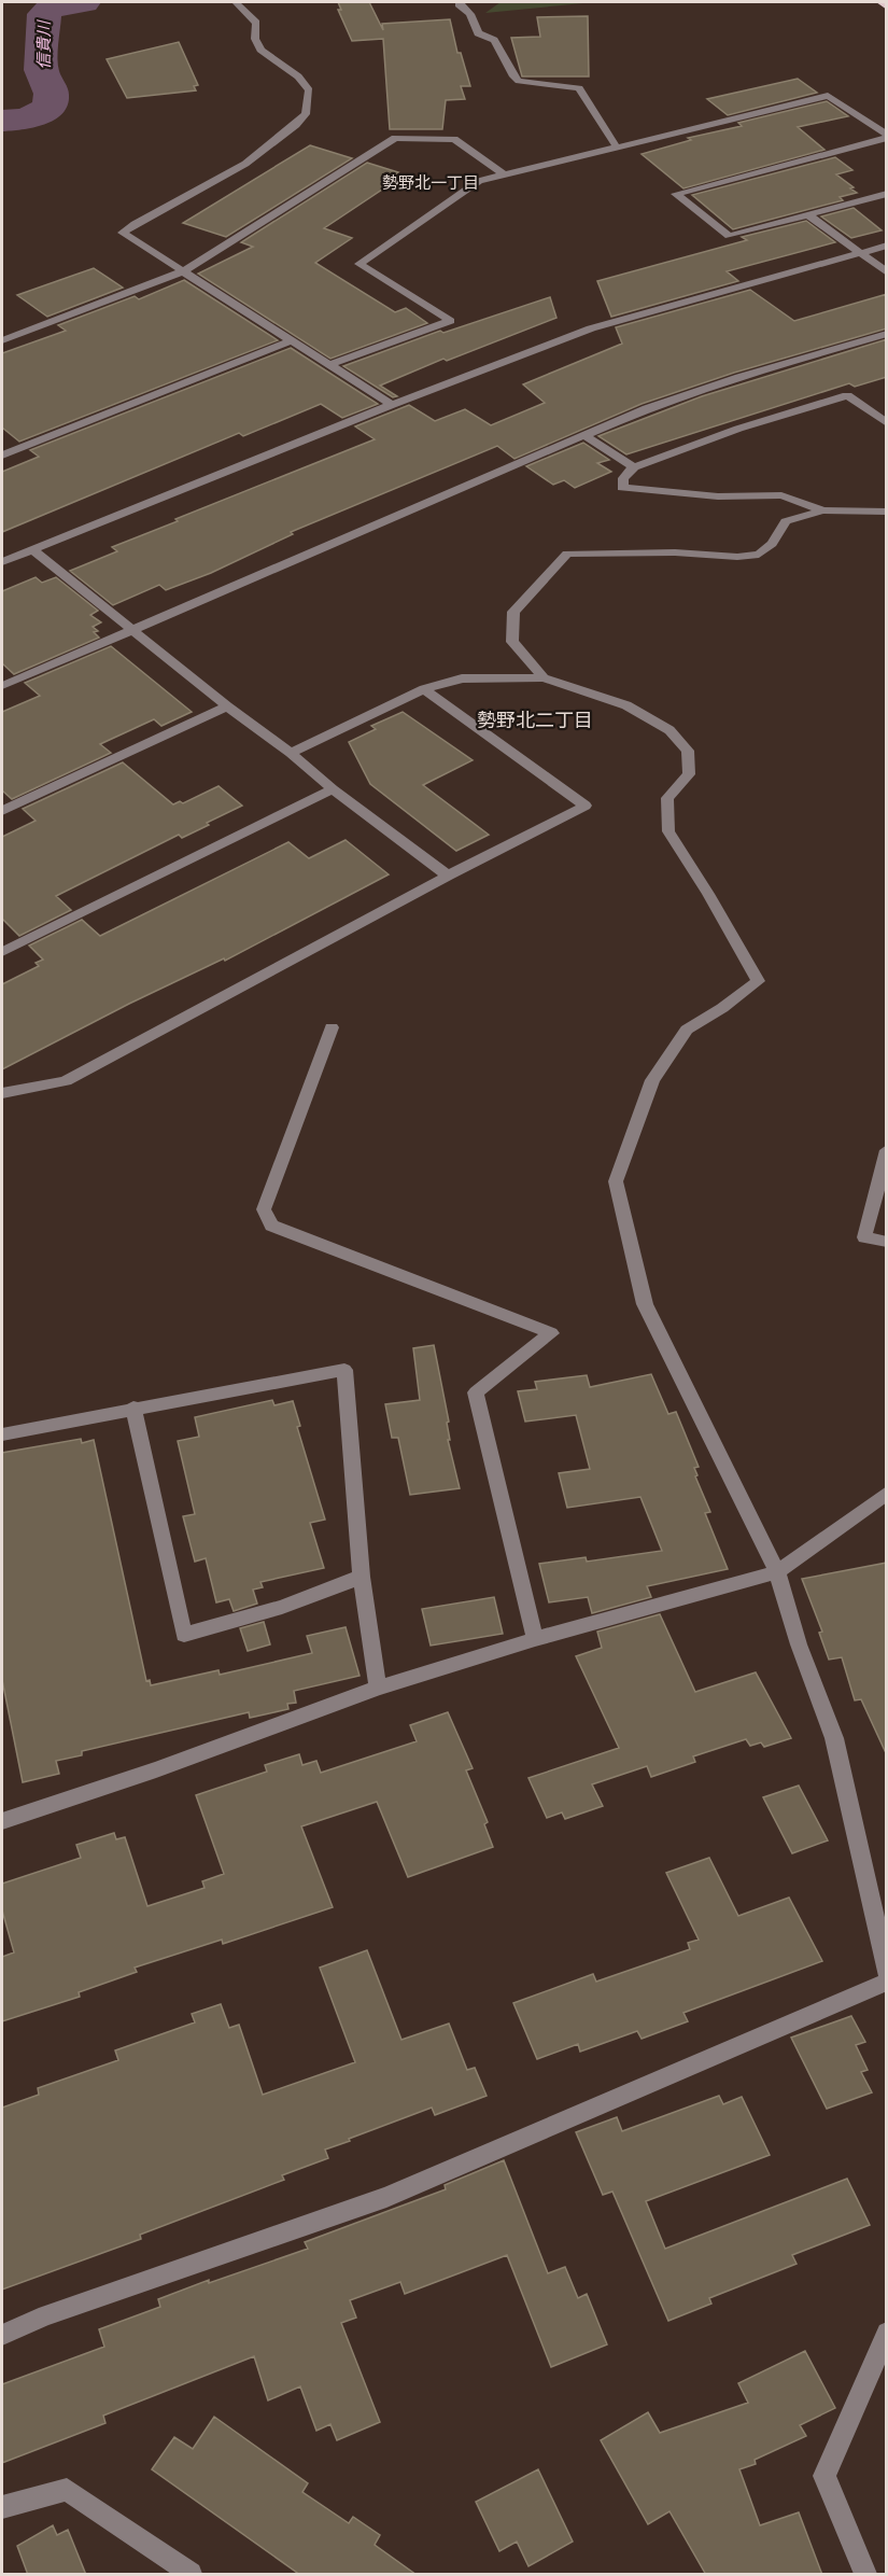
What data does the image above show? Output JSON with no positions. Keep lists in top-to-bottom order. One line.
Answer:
{"districts":["勢野北一丁目","勢野北二丁目"],"water":["信貴川"]}
